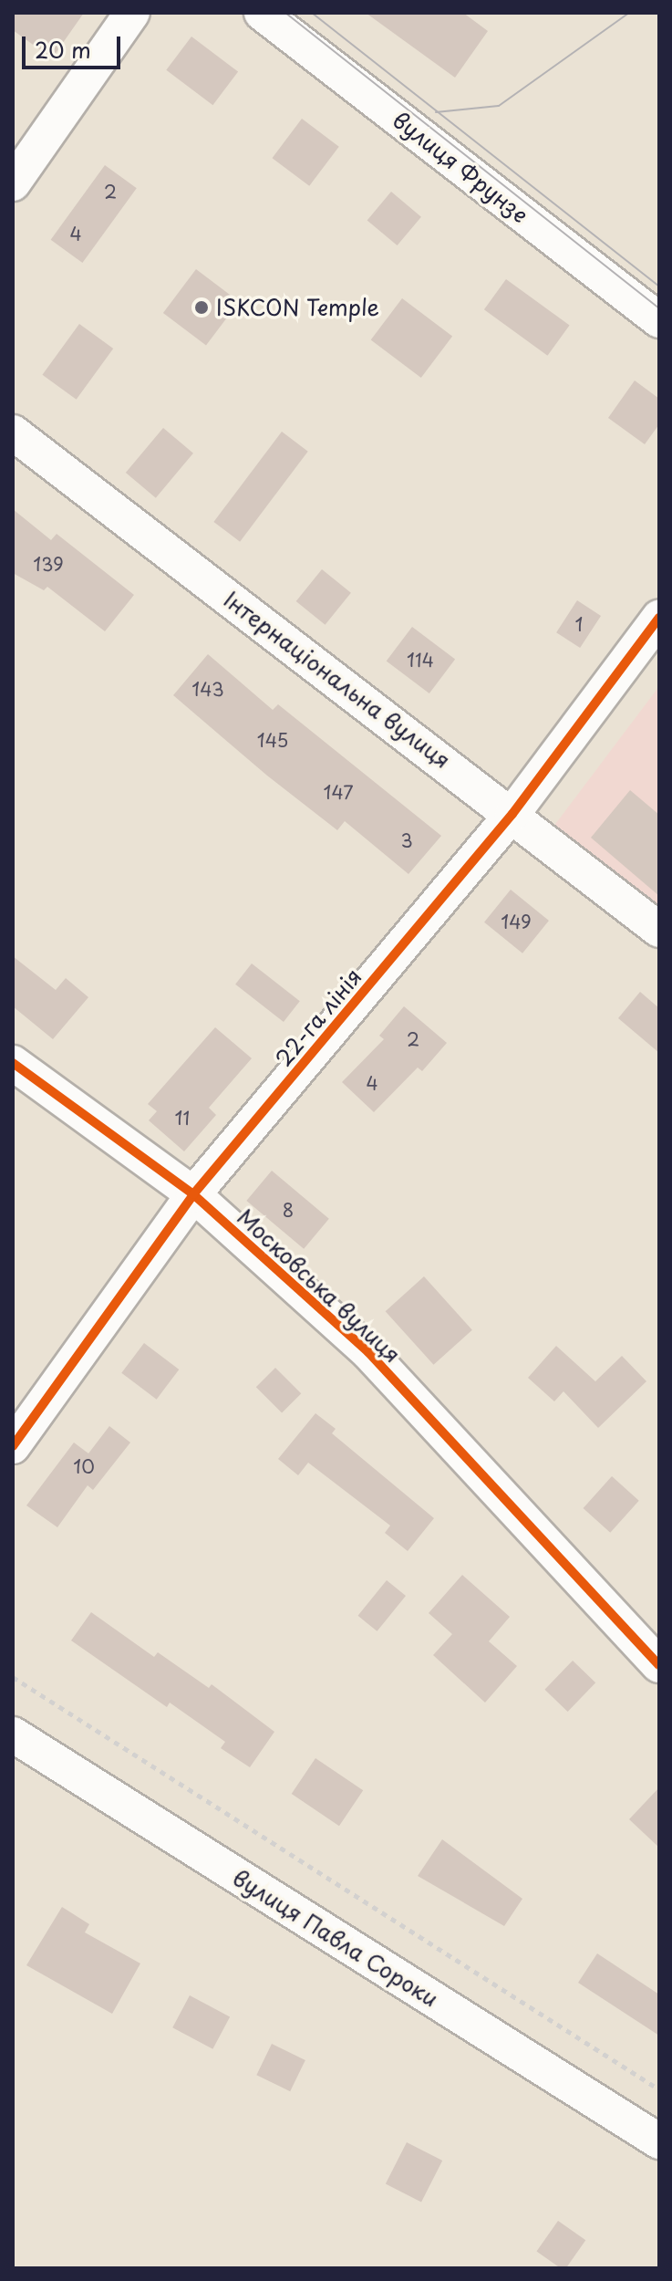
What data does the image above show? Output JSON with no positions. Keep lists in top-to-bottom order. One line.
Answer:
{"streets":{"street":["вулиця Фрунзе","Інтернаціональна вулиця","22-га лінія","Московська вулиця","вулиця Павла Сороки"]},"crossings":[["Інтернаціональна вулиця","22-га лінія"],["22-га лінія","Московська вулиця"]],"places":["ISKCON Temple"],"house_numbers":["2","4","139","1","114","143","145","147","3","149","2","4","11","8","10"],"scale_bar":"20 m"}
